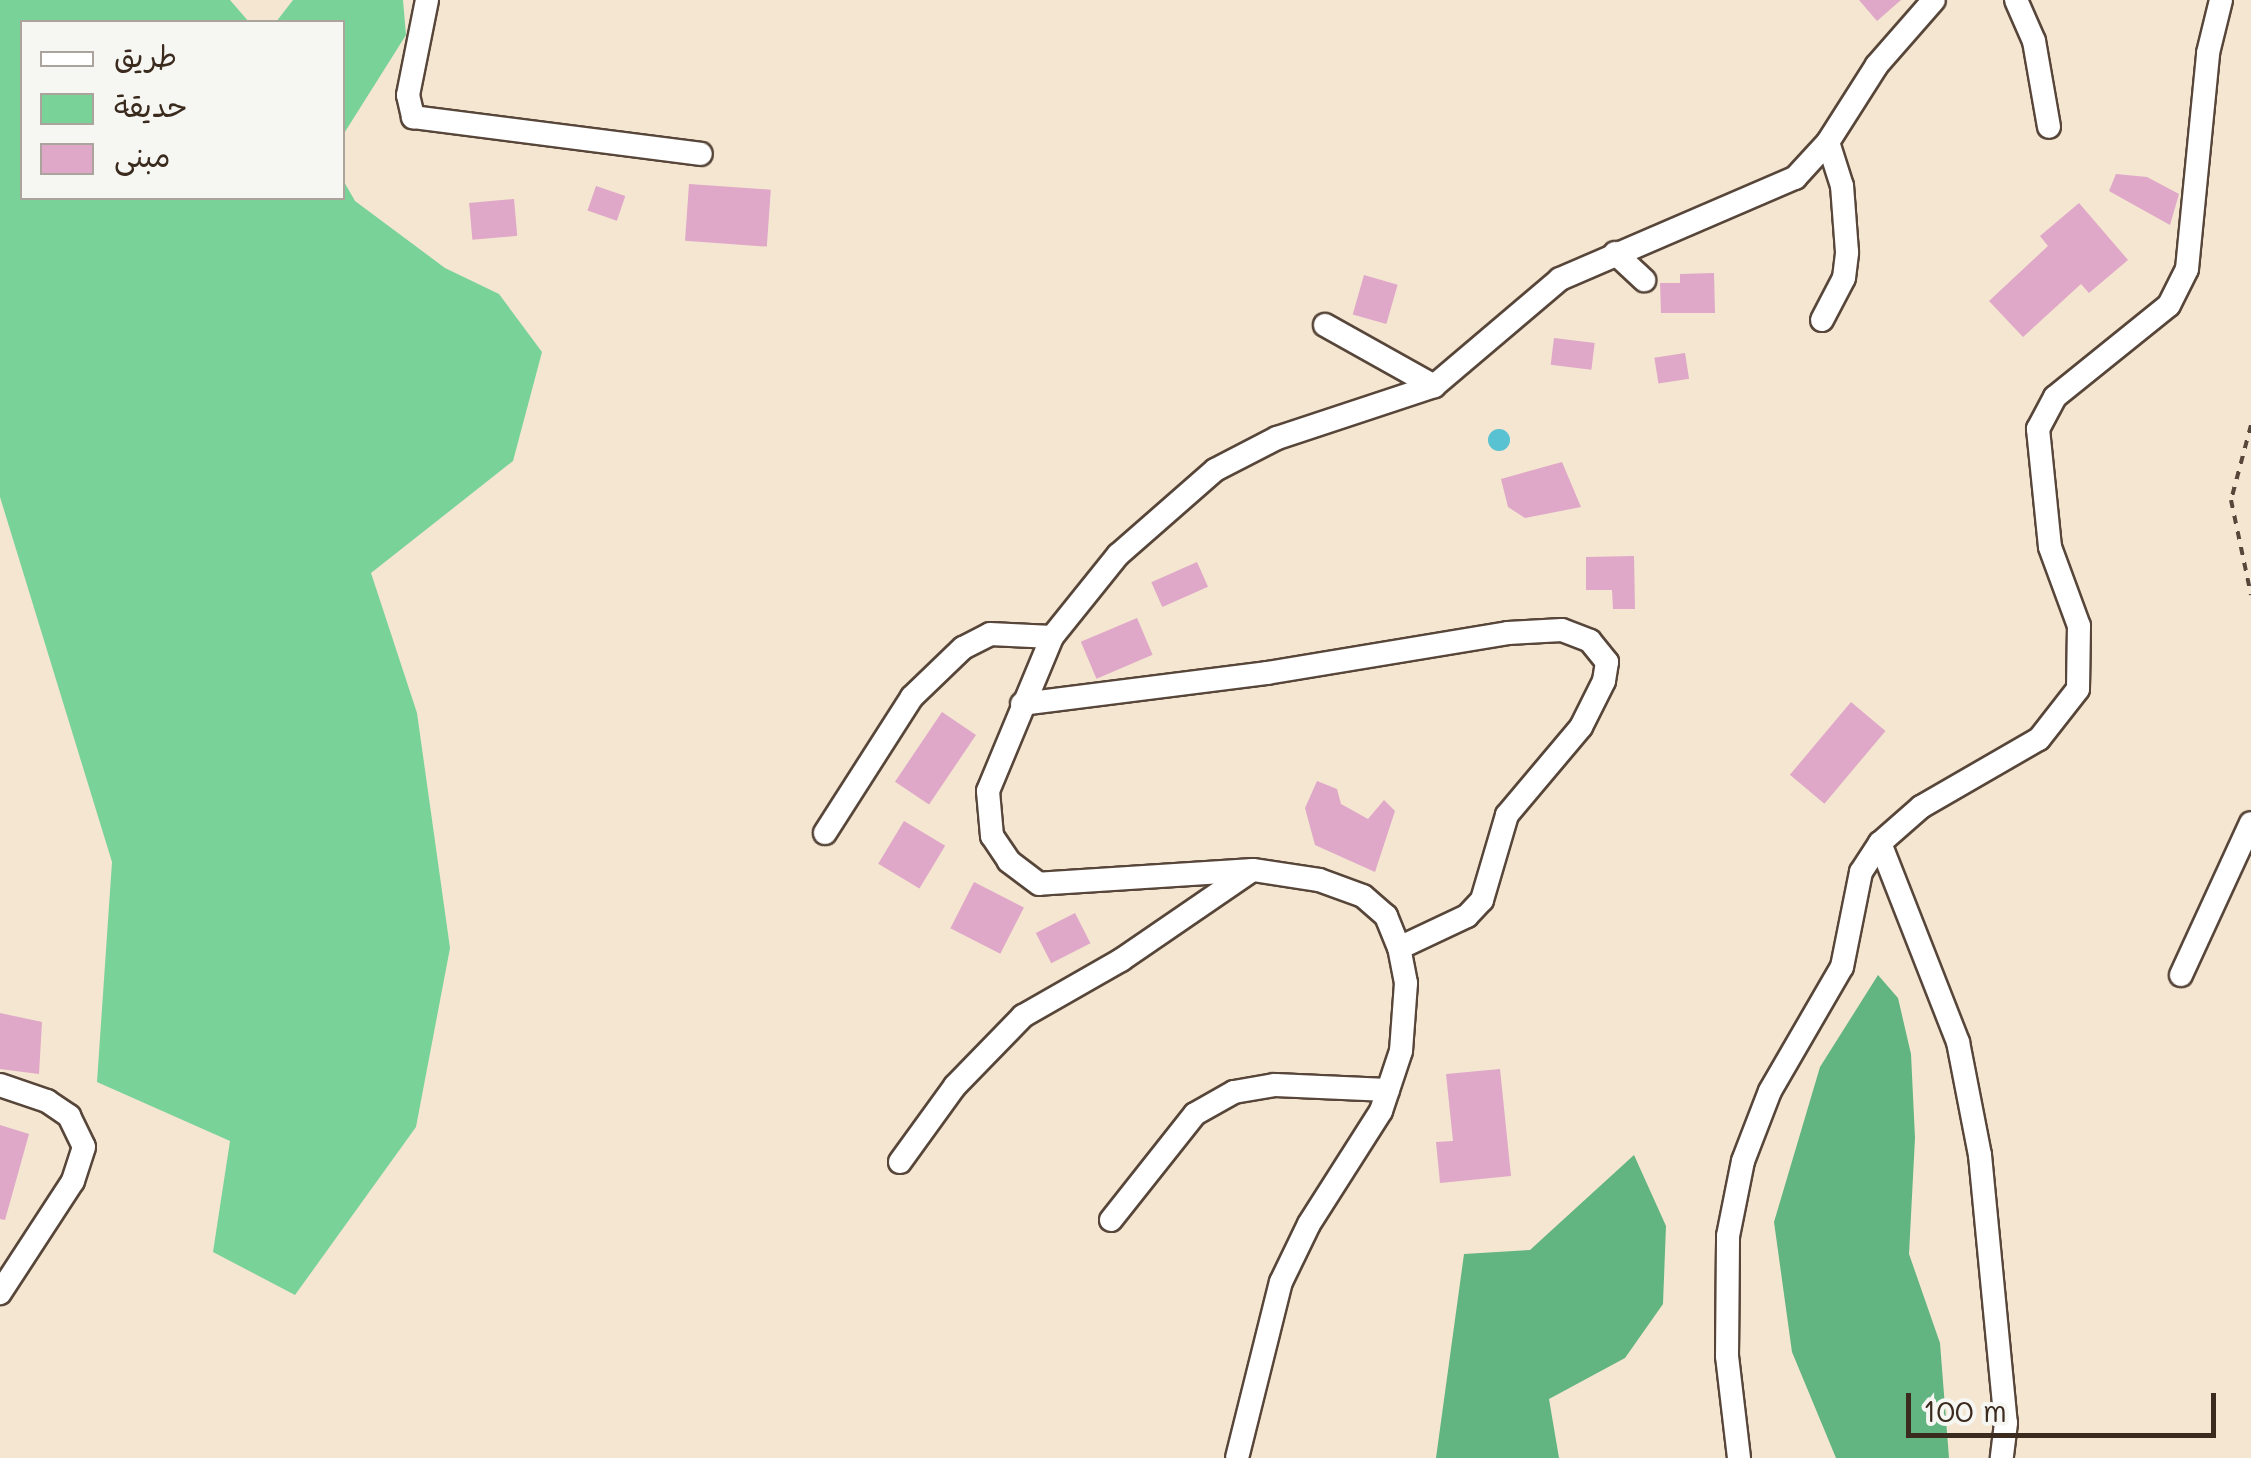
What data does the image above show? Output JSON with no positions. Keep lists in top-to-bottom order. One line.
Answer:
{"legend":["طريق","حديقة","مبنى"],"scale_bar":"100 m"}
